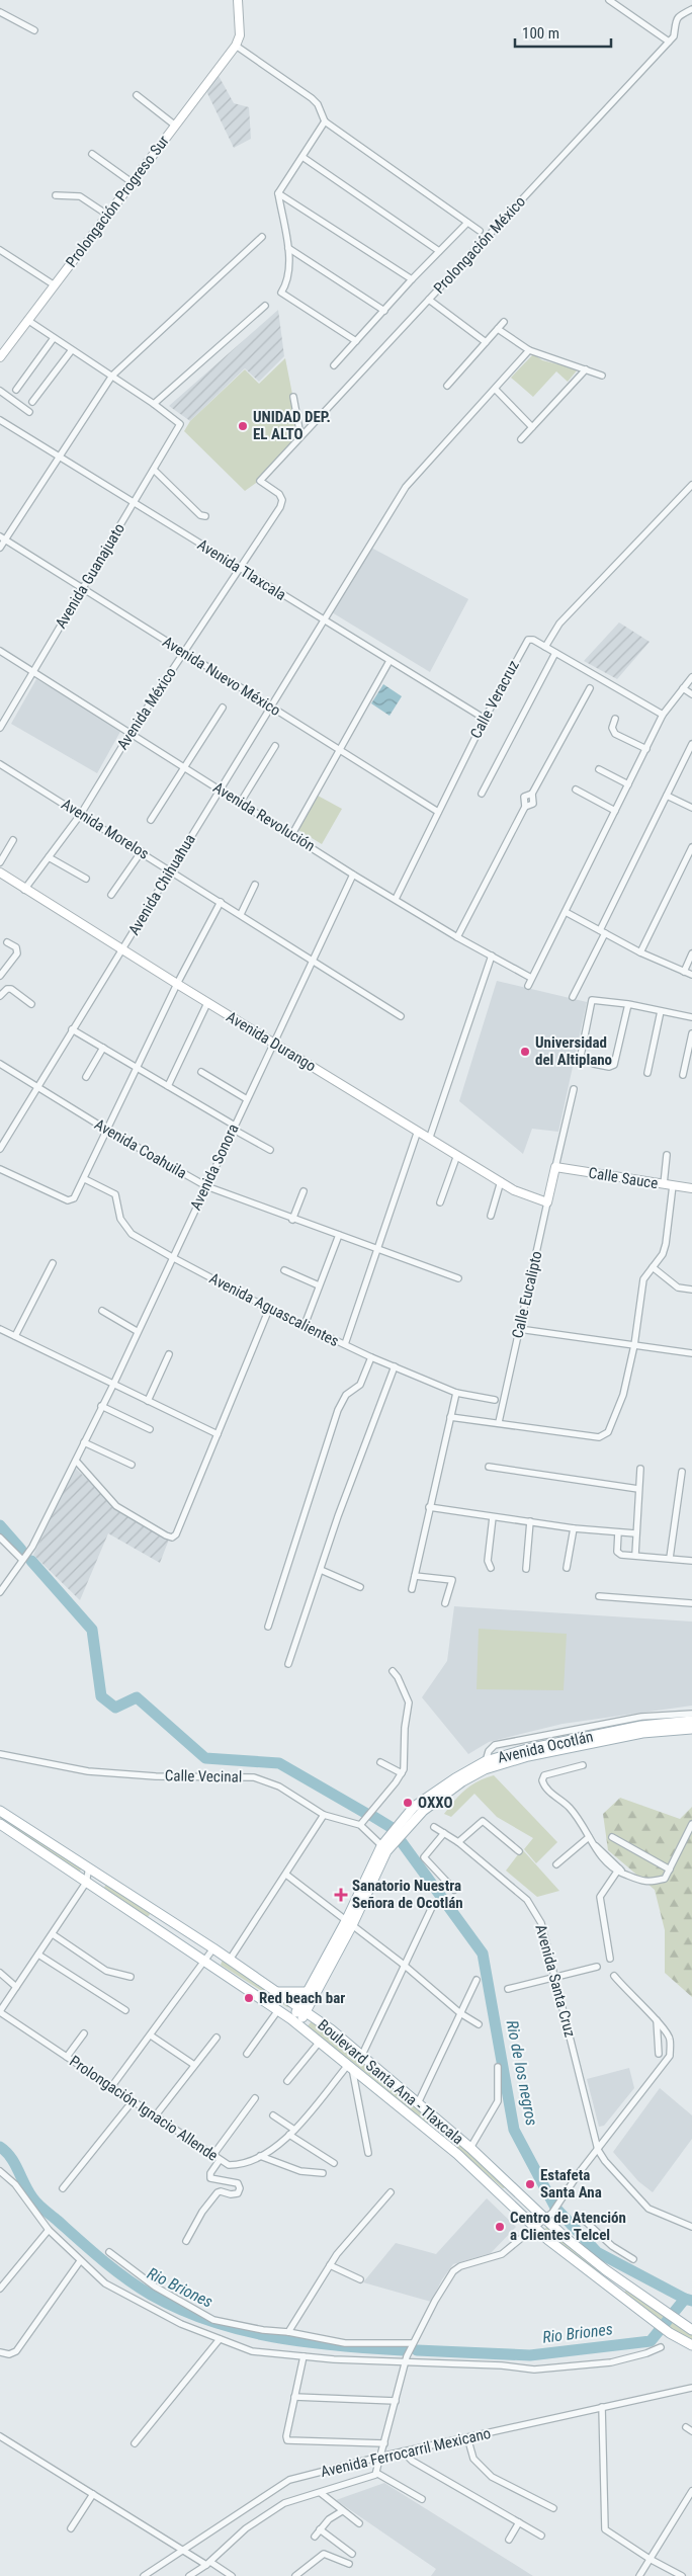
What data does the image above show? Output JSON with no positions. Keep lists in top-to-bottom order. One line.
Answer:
{"streets":{"main road":["Avenida Ocotlán","Boulevard Santa Ana - Tlaxcala"],"street":["Prolongación Progreso Sur","Prolongación México","Avenida Tlaxcala","Avenida Guanajuato","Avenida Nuevo México","Calle Veracruz","Avenida México","Avenida Revolución","Avenida Morelos","Avenida Chihuahua","Avenida Durango","Avenida Coahuila","Avenida Sonora","Calle Sauce","Calle Eucalipto","Avenida Aguascalientes","Calle Vecinal","Avenida Santa Cruz","Prolongación Ignacio Allende","Avenida Ferrocarril Mexicano"]},"crossings":[["Prolongación México","Avenida México"],["Avenida Tlaxcala","Avenida Guanajuato"],["Avenida Tlaxcala","Calle Veracruz"],["Avenida Tlaxcala","Avenida México"],["Avenida Tlaxcala","Avenida Chihuahua"],["Avenida Guanajuato","Avenida Nuevo México"],["Avenida Guanajuato","Avenida Revolución"],["Avenida Nuevo México","Calle Veracruz"],["Avenida Nuevo México","Avenida México"],["Avenida Nuevo México","Avenida Chihuahua"],["Calle Veracruz","Avenida Revolución"],["Avenida México","Avenida Revolución"],["Avenida México","Avenida Morelos"],["Avenida México","Avenida Durango"],["Avenida Revolución","Avenida Chihuahua"],["Avenida Revolución","Avenida Sonora"],["Avenida Morelos","Avenida Chihuahua"],["Avenida Morelos","Avenida Sonora"],["Avenida Chihuahua","Avenida Durango"],["Avenida Chihuahua","Avenida Coahuila"],["Avenida Durango","Avenida Sonora"],["Avenida Durango","Calle Eucalipto"],["Avenida Coahuila","Avenida Sonora"],["Avenida Sonora","Avenida Aguascalientes"],["Calle Sauce","Calle Eucalipto"],["Avenida Ocotlán","Boulevard Santa Ana - Tlaxcala"],["Boulevard Santa Ana - Tlaxcala","Prolongación Ignacio Allende"]],"water":["Rio de los negros","Rio Briones"],"places":{"other":["UNIDAD DEP. EL ALTO","Universidad del Altiplano","OXXO","Red beach bar","Estafeta Santa Ana","Centro de Atención a Clientes Telcel"],"health":["Sanatorio Nuestra Señora de Ocotlán"]},"scale_bar":"100 m"}
